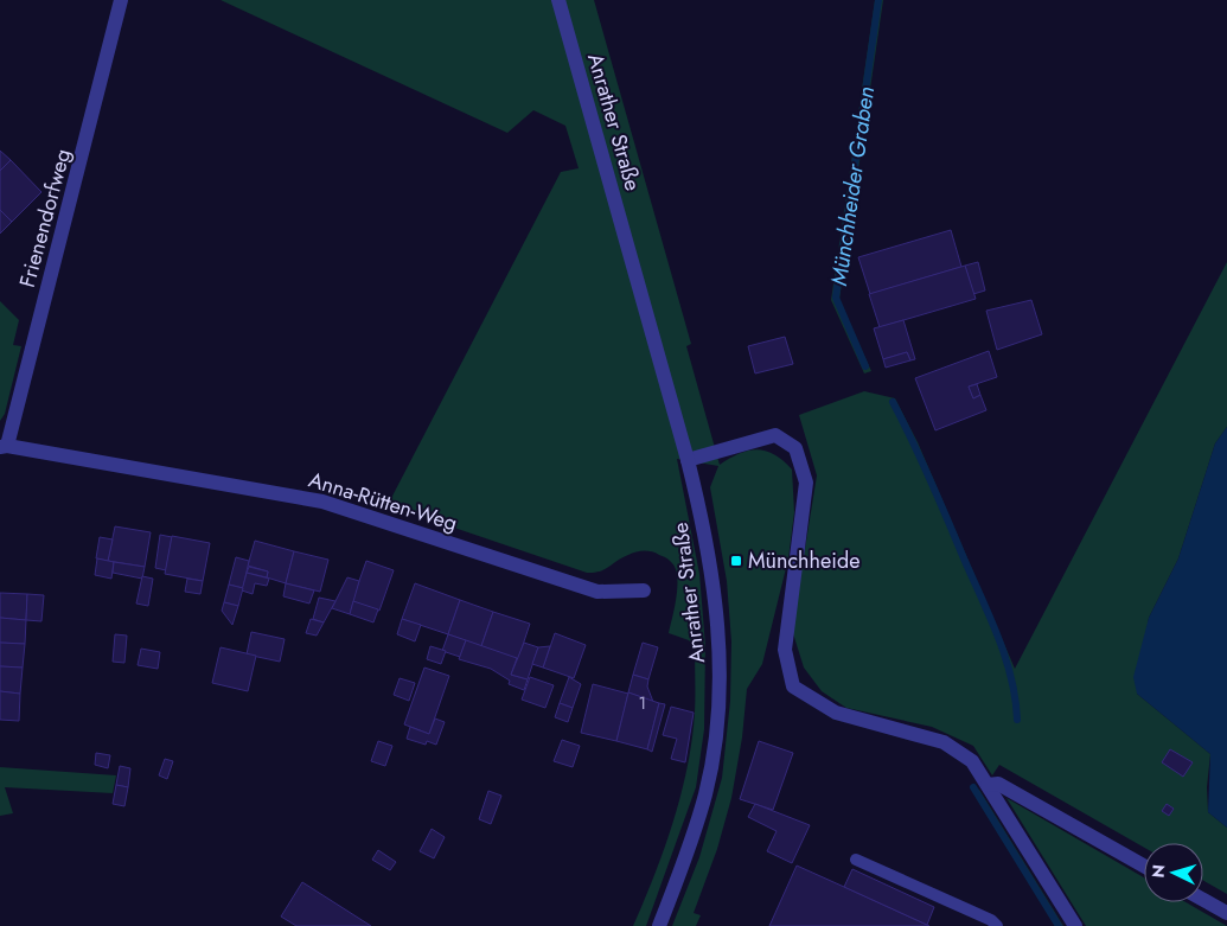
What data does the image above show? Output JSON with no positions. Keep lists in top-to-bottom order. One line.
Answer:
{"streets":{"street":["Anrather Straße","Frienendorfweg","Anna-Rütten-Weg"]},"crossings":[["Frienendorfweg","Anna-Rütten-Weg"]],"water":["Münchheider Graben"],"places":{"transit":["Münchheide"]},"house_numbers":["1"],"north":"left"}
